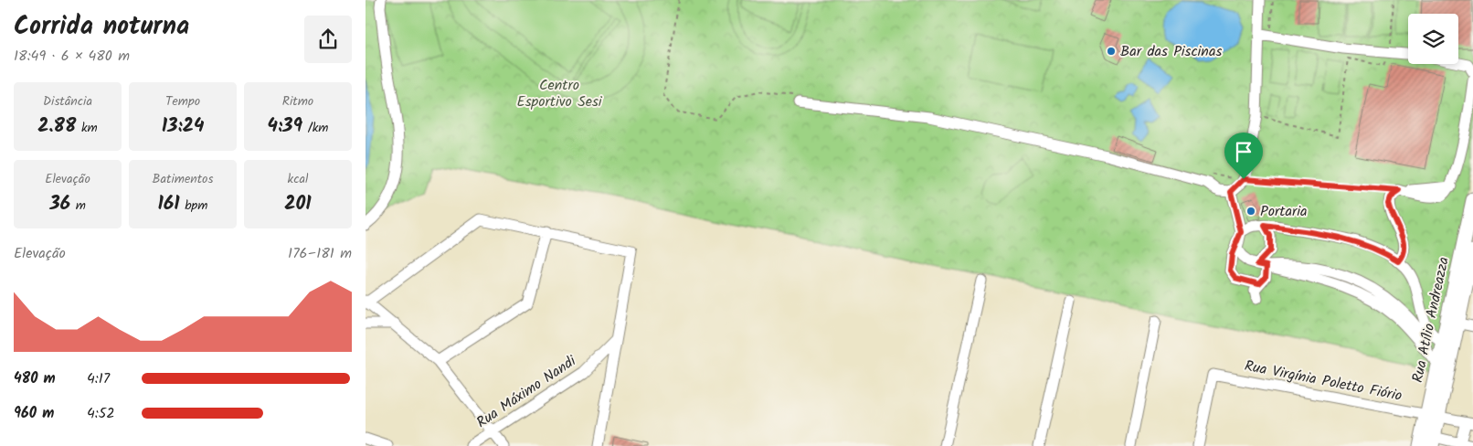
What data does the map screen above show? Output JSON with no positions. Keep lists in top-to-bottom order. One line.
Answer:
{"streets":{"main road":["Rua Atílio Andreazza"],"street":["Rua Virgínia Poletto Fiório","Rua Máximo Nandi"]},"crossings":[["Rua Atílio Andreazza","Rua Virgínia Poletto Fiório"]],"parks":["Centro Esportivo Sesi"],"places":["Bar das Piscinas","Portaria"],"page":{"heading":["Corrida noturna","18:49 · 6 × 480 m"],"stats":[["Distância","2.88 km"],["Tempo","13:24"],["Ritmo","4:39 /km"],["Elevação","36 m"],["Batimentos","161 bpm"],["kcal","201"]],"chart":["Elevação","176–181 m"],"list":[{"name":"480 m","note":"4:17"},{"name":"960 m","note":"4:52"}]}}
